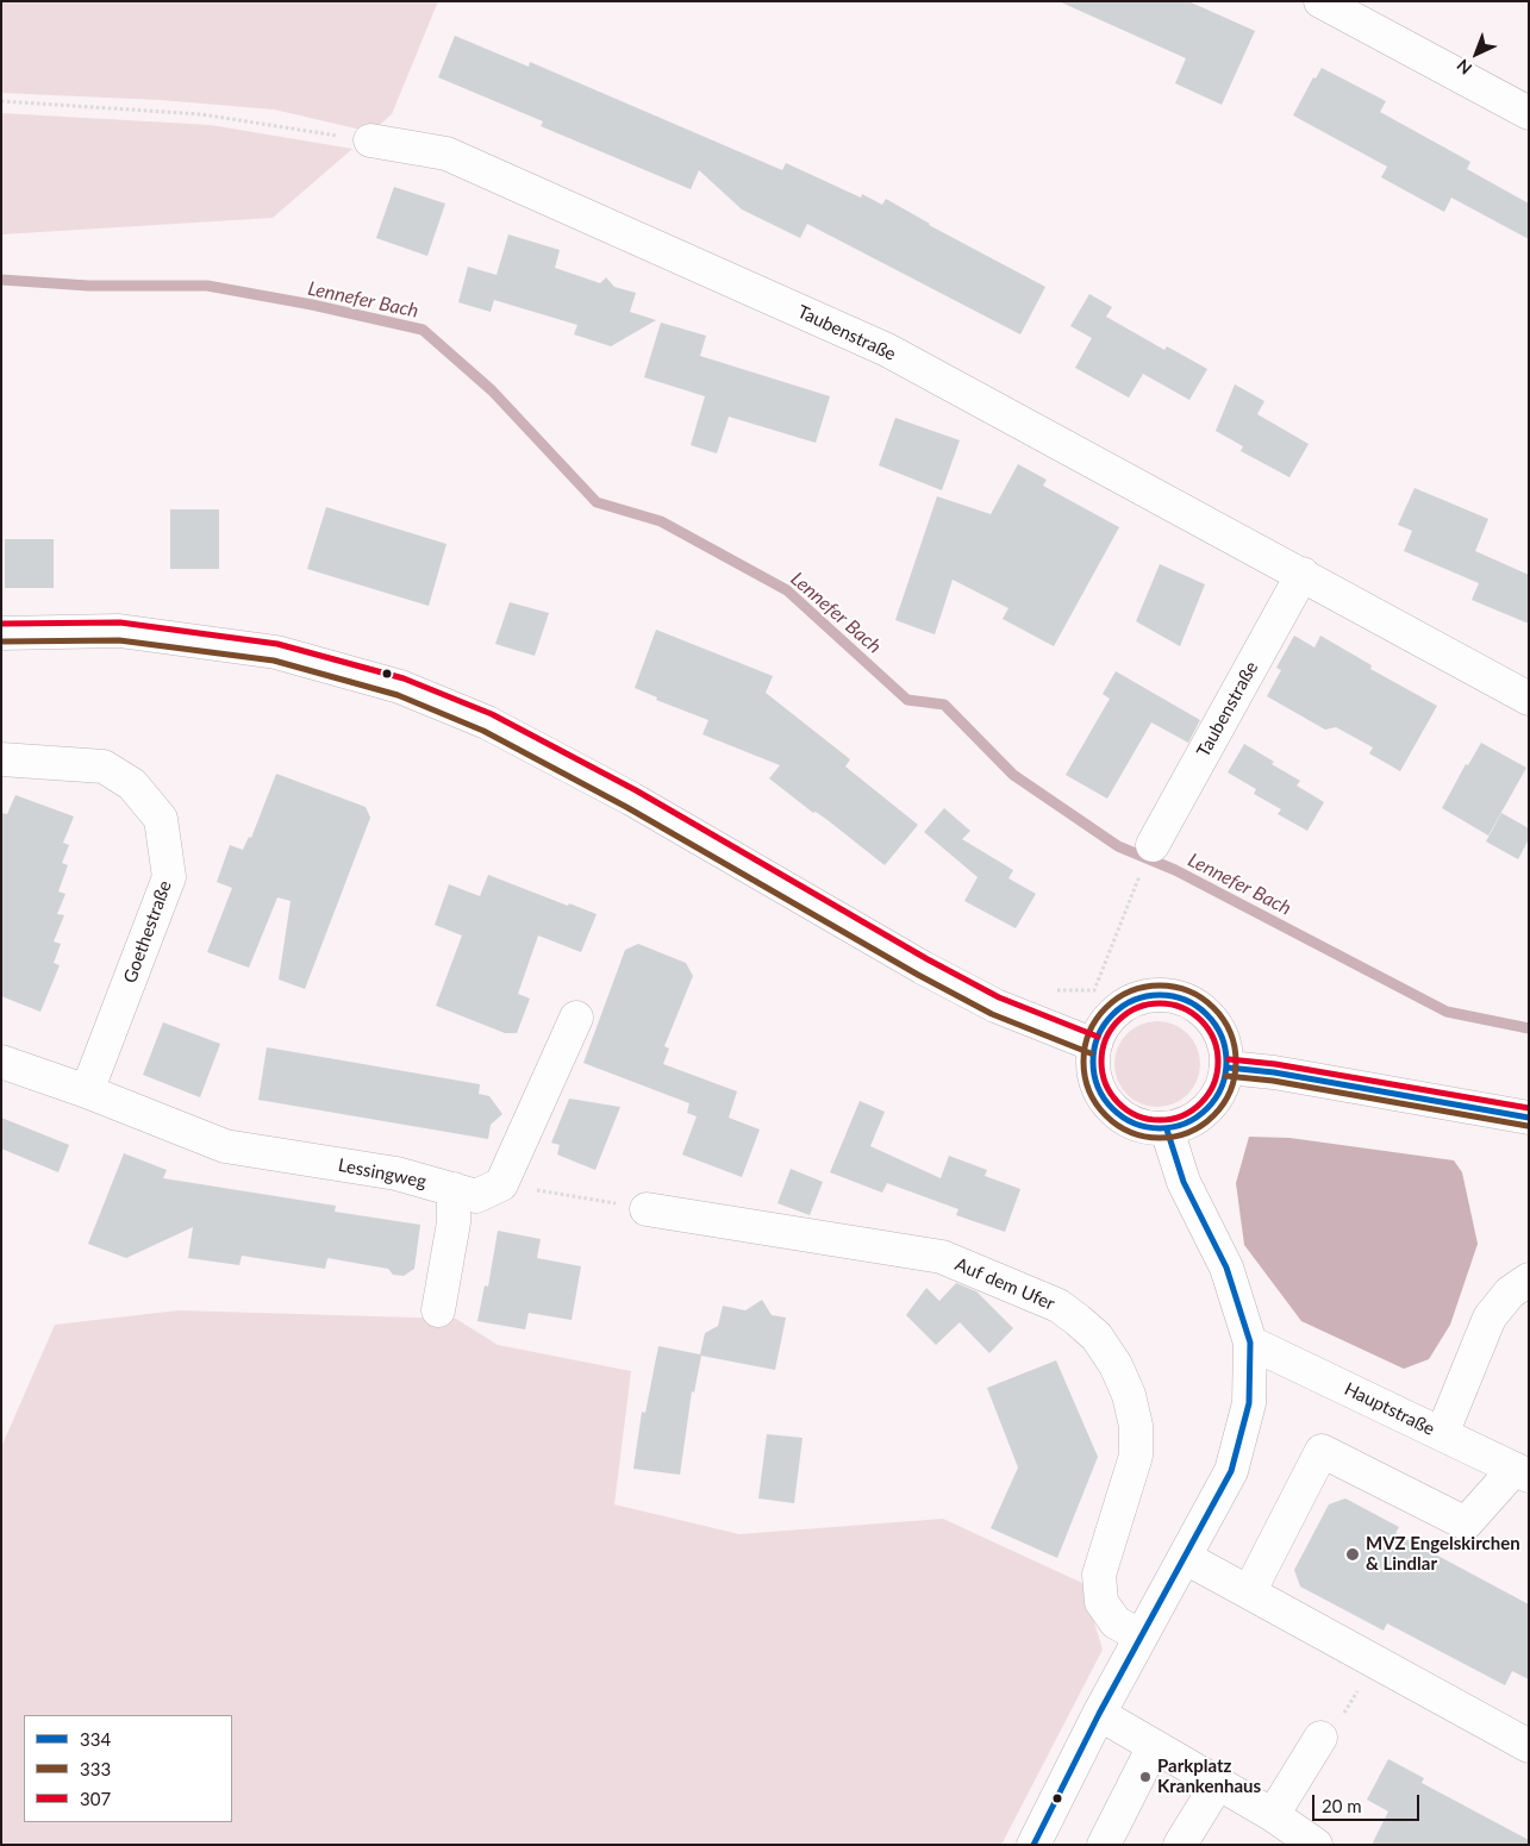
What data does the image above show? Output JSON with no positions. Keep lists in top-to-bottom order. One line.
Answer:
{"streets":{"street":["Taubenstraße","Goethestraße","Lessingweg","Auf dem Ufer","Hauptstraße"]},"crossings":[["Goethestraße","Lessingweg"]],"water":["Lennefer Bach"],"places":["MVZ Engelskirchen & Lindlar","Parkplatz Krankenhaus"],"lines":["transit line 307","transit line 333","transit line 334"],"legend":["334","333","307"],"scale_bar":"20 m","north":"bottom left"}
